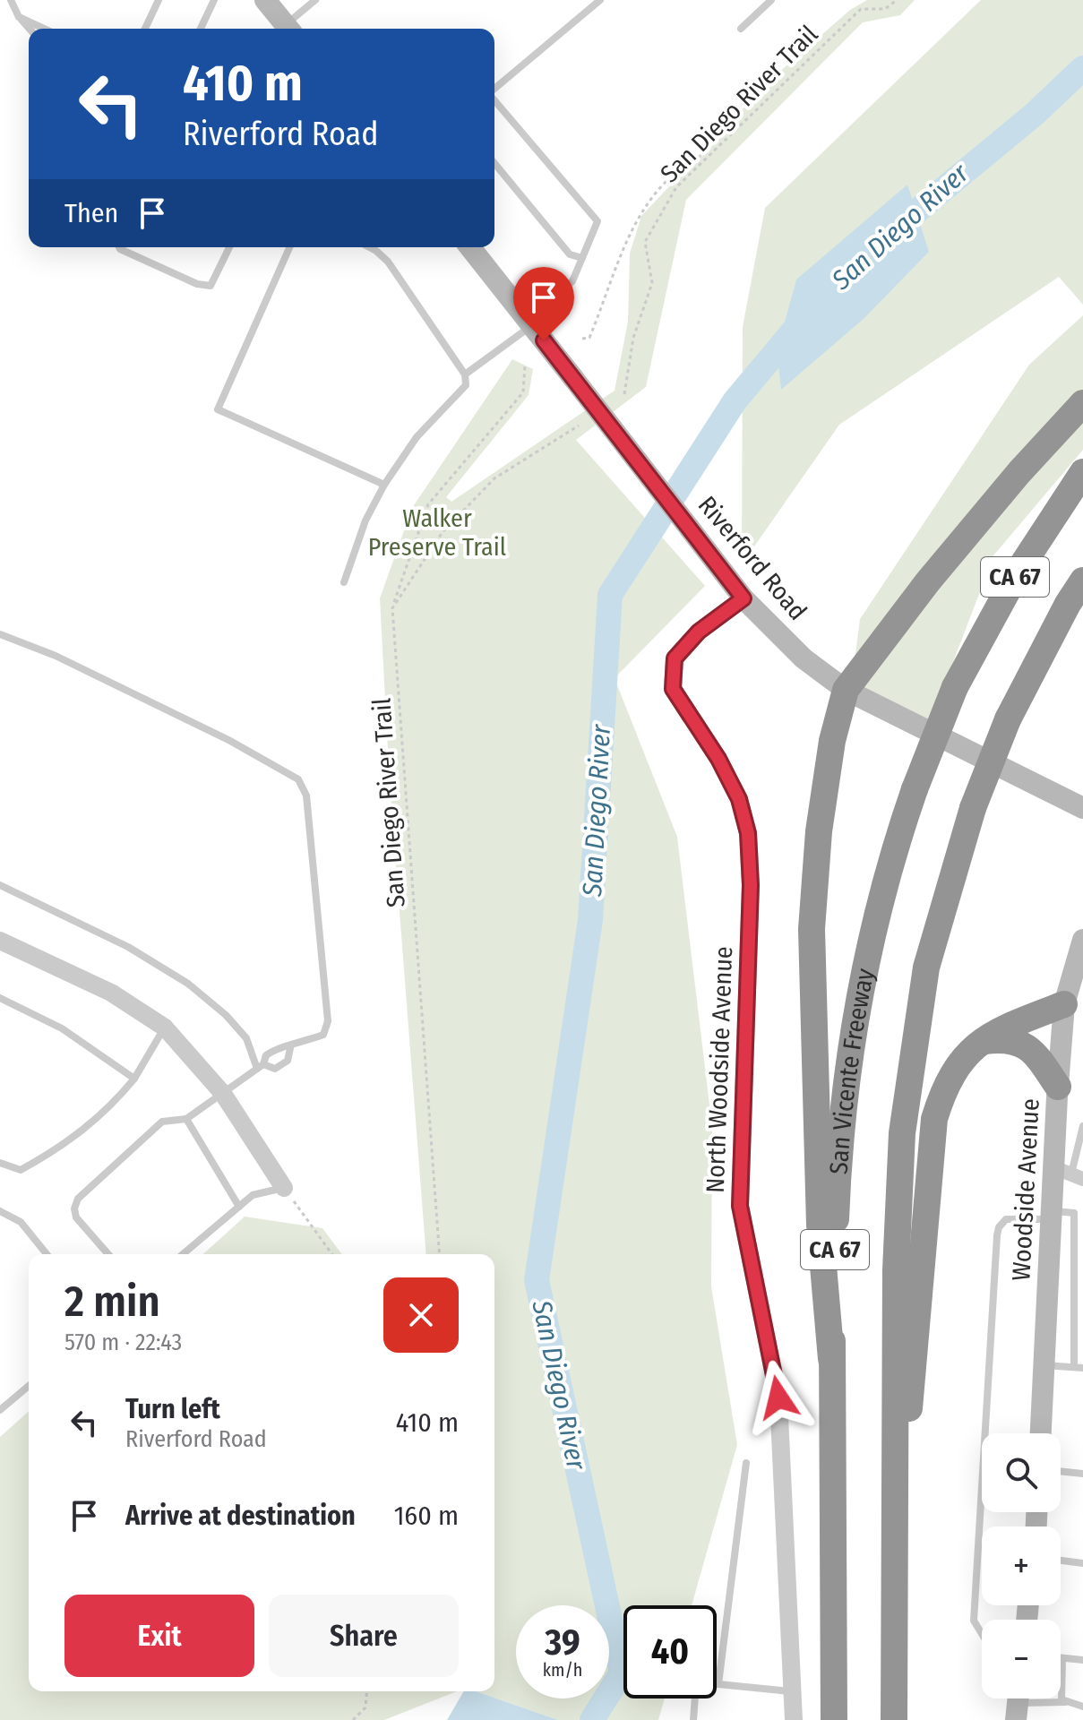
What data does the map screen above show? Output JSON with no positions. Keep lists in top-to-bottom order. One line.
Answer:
{"streets":{"highway":["CA 67","San Vicente Freeway"],"main road":["Riverford Road","Woodside Avenue"],"street":["North Woodside Avenue"],"path":["San Diego River Trail"]},"crossings":[["Riverford Road","North Woodside Avenue"]],"water":["San Diego River"],"parks":["Walker Preserve Trail"],"page":{"turn":["410 m","Riverford Road"],"then":"Then","heading":["2 min","570 m · 22:43"],"list":[{"name":"Turn left","note":"Riverford Road","value":"410 m"},{"name":"Arrive at destination","value":"160 m"}],"map_buttons":["+","−"],"buttons":["Exit","Share"],"speed":"39 km/h","limit":"40"}}
